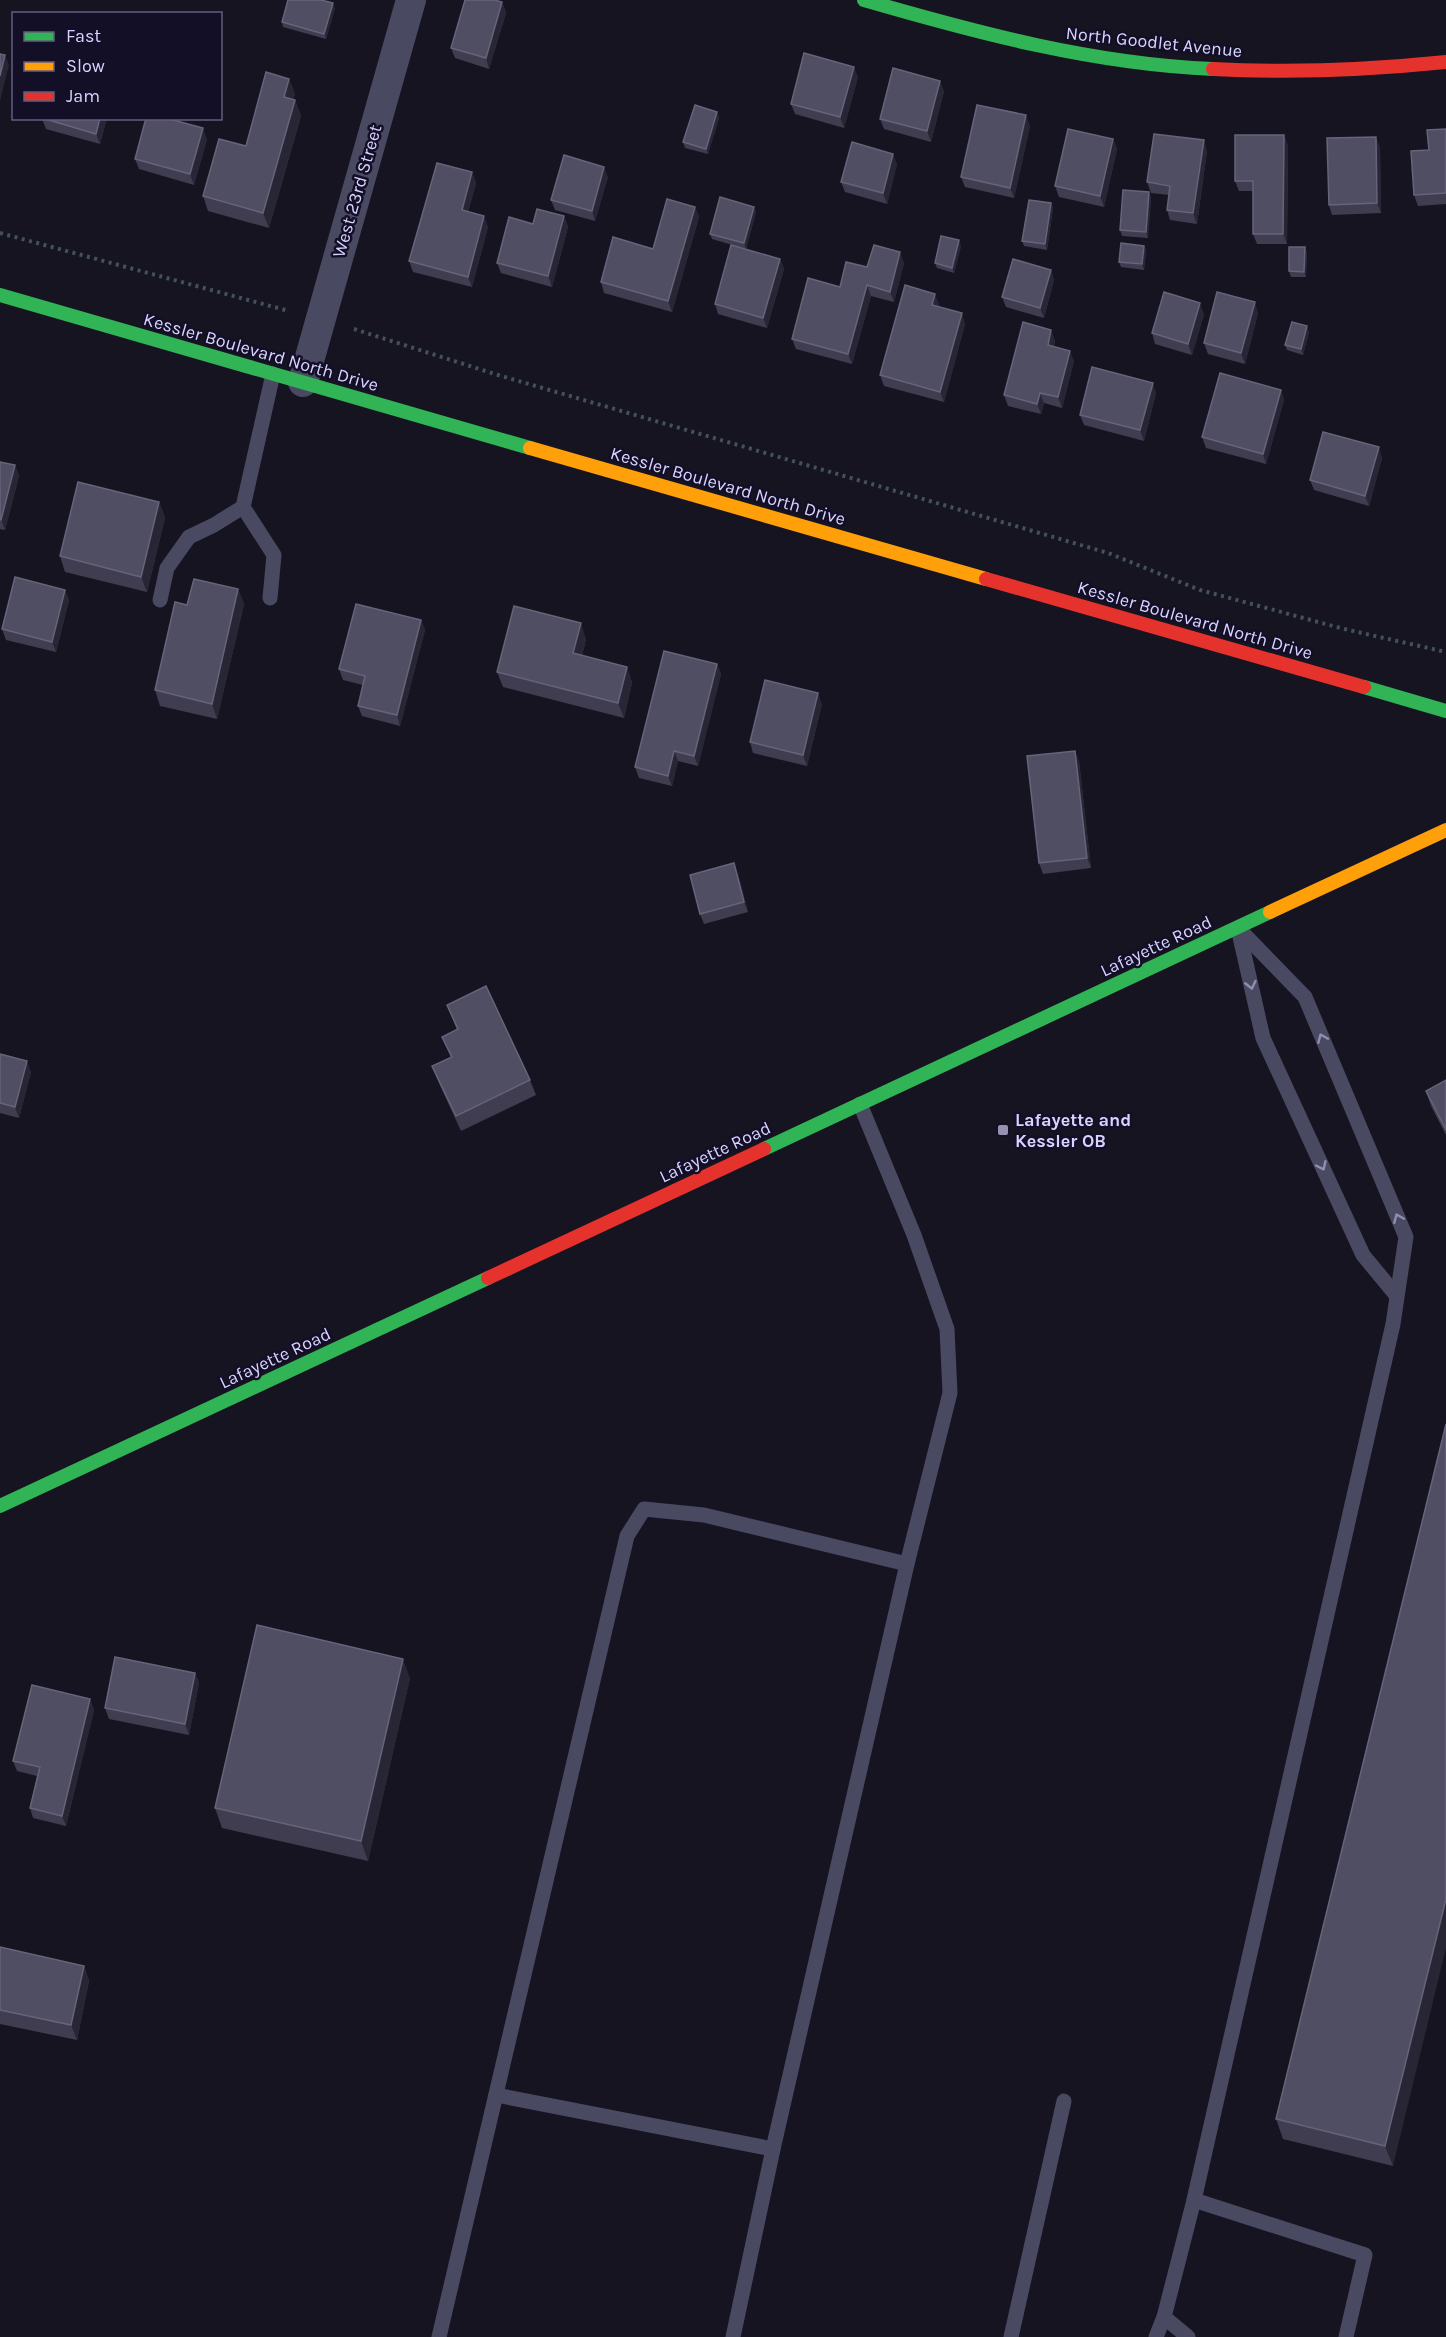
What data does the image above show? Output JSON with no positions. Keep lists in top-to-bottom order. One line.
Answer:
{"streets":{"main road":["North Goodlet Avenue","Kessler Boulevard North Drive","Lafayette Road"],"street":["West 23rd Street"]},"crossings":[["West 23rd Street","Kessler Boulevard North Drive"]],"places":{"transit":["Lafayette and Kessler OB"]},"legend":["Fast","Slow","Jam"]}
